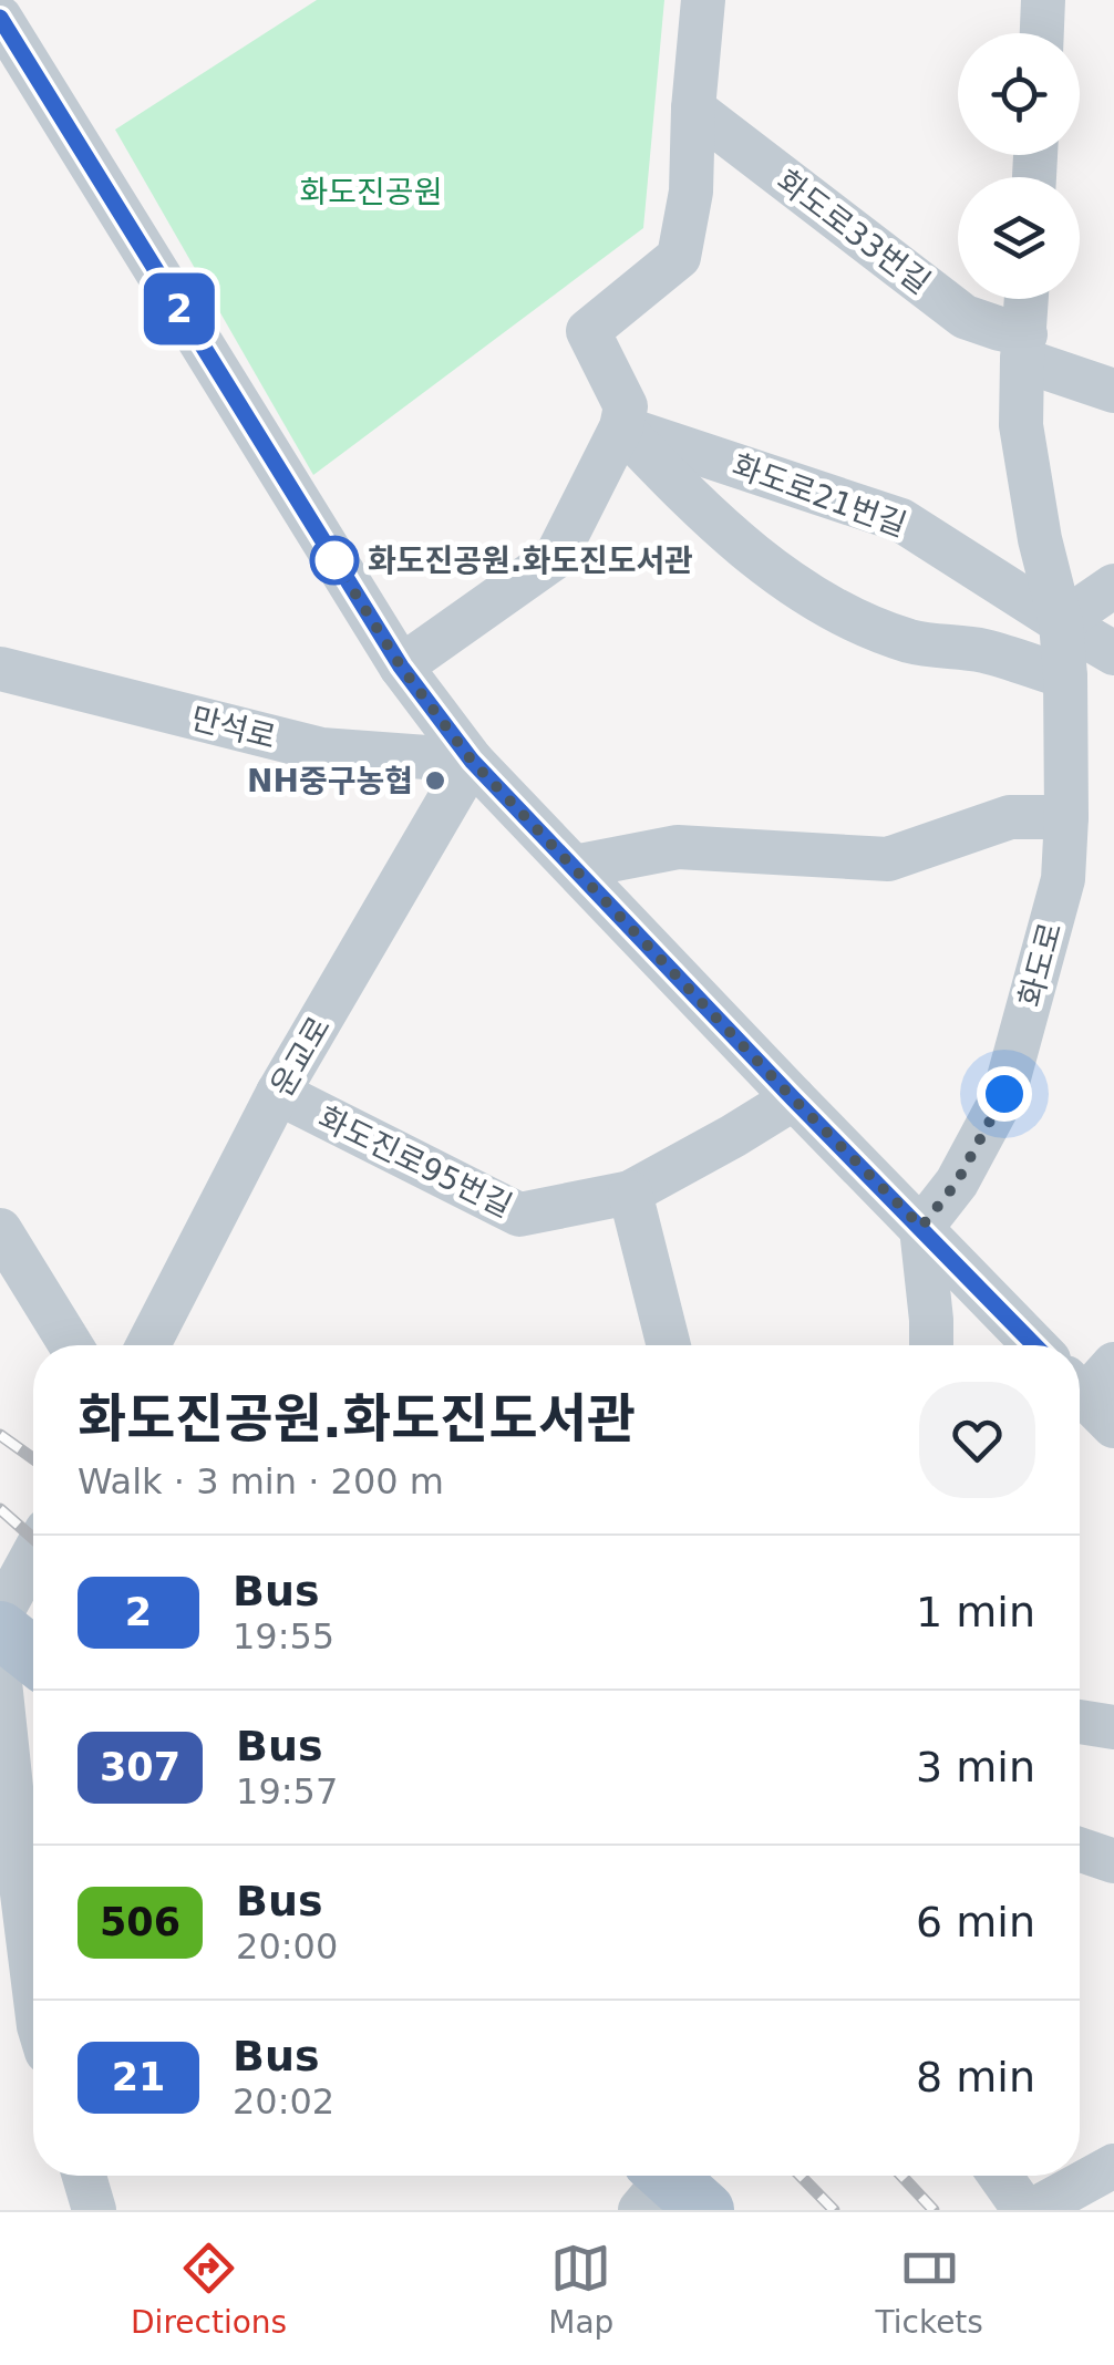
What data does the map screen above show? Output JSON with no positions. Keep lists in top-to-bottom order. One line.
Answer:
{"streets":{"street":["화도로33번길","화도로21번길","만석로","화도로","운교로","화도진로95번길"]},"crossings":[["화도로33번길","화도로"],["화도로21번길","화도로"],["만석로","운교로"],["운교로","화도진로95번길"]],"parks":["화도진공원"],"places":["화도진공원.화도진도서관","NH중구농협"],"lines":["bus line 2"],"page":{"on_map":"2","heading":["화도진공원.화도진도서관","Walk · 3 min · 200 m"],"list":[{"mark":"2","name":"Bus","note":"19:55","value":"1 min"},{"mark":"307","name":"Bus","note":"19:57","value":"3 min"},{"mark":"506","name":"Bus","note":"20:00","value":"6 min"},{"mark":"21","name":"Bus","note":"20:02","value":"8 min"}],"tabs":["Directions","Map","Tickets"]}}
